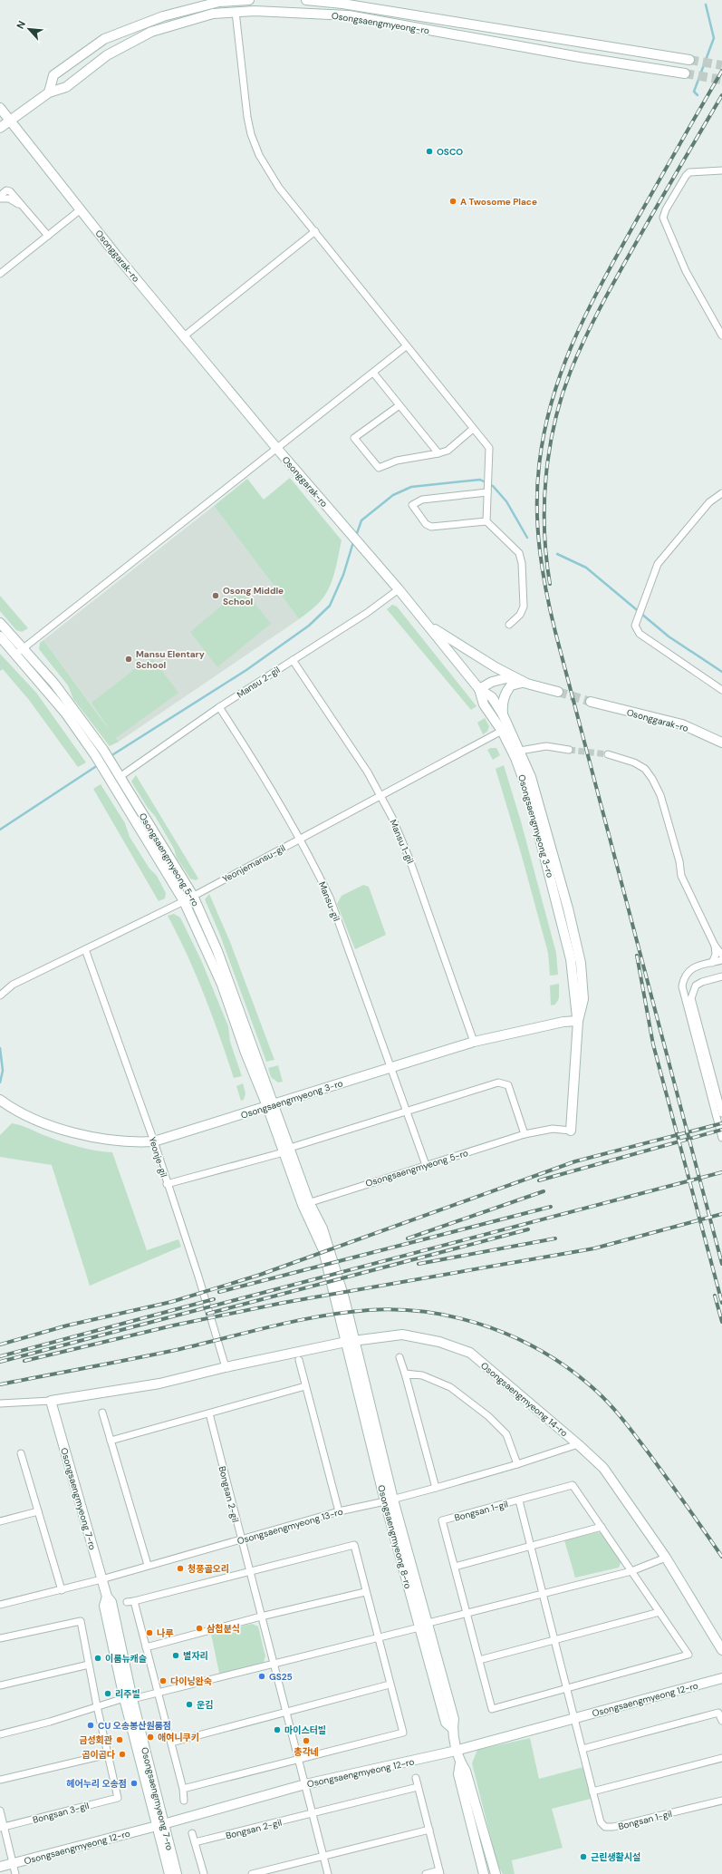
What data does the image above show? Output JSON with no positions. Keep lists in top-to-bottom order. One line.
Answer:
{"streets":{"street":["Osongsaengmyeong-ro","Osonggarak-ro","Mansu 2-gil","Osongsaengmyeong 3-ro","Mansu 1-gil","Osongsaengmyeong 5-ro","Yeonjemansu-gil","Mansu-gil","Yeonje-gil","Osongsaengmyeong 14-ro","Bongsan 2-gil","Osongsaengmyeong 7-ro","Bongsan 1-gil","Osongsaengmyeong 13-ro","Osongsaengmyeong 8-ro","Osongsaengmyeong 12-ro","Bongsan 3-gil"]},"crossings":[["Osongsaengmyeong-ro","Osonggarak-ro"],["Osonggarak-ro","Mansu 2-gil"],["Osonggarak-ro","Osongsaengmyeong 3-ro"],["Mansu 2-gil","Mansu 1-gil"],["Mansu 2-gil","Osongsaengmyeong 5-ro"],["Mansu 2-gil","Mansu-gil"],["Osongsaengmyeong 3-ro","Mansu 1-gil"],["Osongsaengmyeong 3-ro","Osongsaengmyeong 5-ro"],["Osongsaengmyeong 3-ro","Yeonjemansu-gil"],["Osongsaengmyeong 3-ro","Mansu-gil"],["Osongsaengmyeong 3-ro","Yeonje-gil"],["Mansu 1-gil","Yeonjemansu-gil"],["Osongsaengmyeong 5-ro","Yeonjemansu-gil"],["Osongsaengmyeong 5-ro","Mansu-gil"],["Osongsaengmyeong 5-ro","Osongsaengmyeong 8-ro"],["Yeonjemansu-gil","Mansu-gil"],["Yeonjemansu-gil","Yeonje-gil"],["Yeonje-gil","Osongsaengmyeong 14-ro"],["Osongsaengmyeong 14-ro","Osongsaengmyeong 7-ro"],["Osongsaengmyeong 14-ro","Osongsaengmyeong 13-ro"],["Osongsaengmyeong 14-ro","Osongsaengmyeong 8-ro"],["Bongsan 2-gil","Osongsaengmyeong 13-ro"],["Bongsan 2-gil","Osongsaengmyeong 12-ro"],["Osongsaengmyeong 7-ro","Osongsaengmyeong 13-ro"],["Osongsaengmyeong 7-ro","Osongsaengmyeong 12-ro"],["Bongsan 1-gil","Osongsaengmyeong 12-ro"],["Osongsaengmyeong 13-ro","Osongsaengmyeong 8-ro"],["Osongsaengmyeong 8-ro","Osongsaengmyeong 12-ro"]],"places":["OSCO","A Twosome Place","Osong Middle School","Mansu Elentary School","청풍골오리","삼첩분식","나루","별자리","이룸뉴캐슬","GS25","다이닝완숙","리주빌","운김","CU 오송봉산원룸점","마이스터빌","애여니쿠키","금성회관","총각네","곱이곱다","헤어누리 오송점","근린생활시설"],"north":"top left"}
